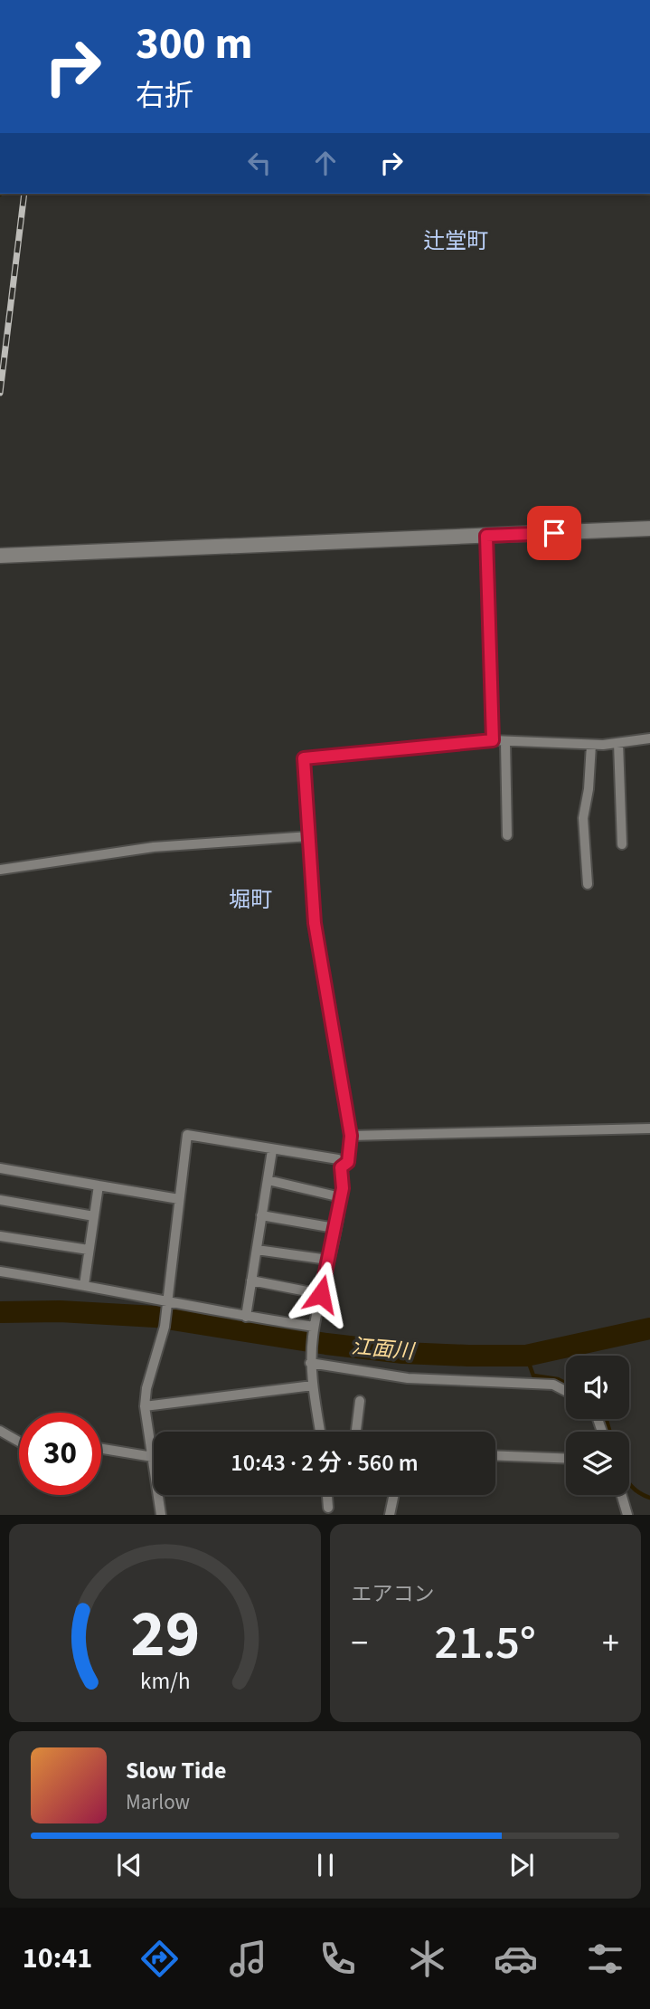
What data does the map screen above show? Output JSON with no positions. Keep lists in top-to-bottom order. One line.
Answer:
{"districts":["辻堂町","堀町"],"water":["江面川"],"page":{"turn":["300 m","右折"],"limit":"30","trip":"10:43 · 2 分 · 560 m","tile":"エアコン","heat":["−","21.5°","+"],"song":["Slow Tide","Marlow"],"tabs":"10:41","gauge":["29","km/h"]}}
